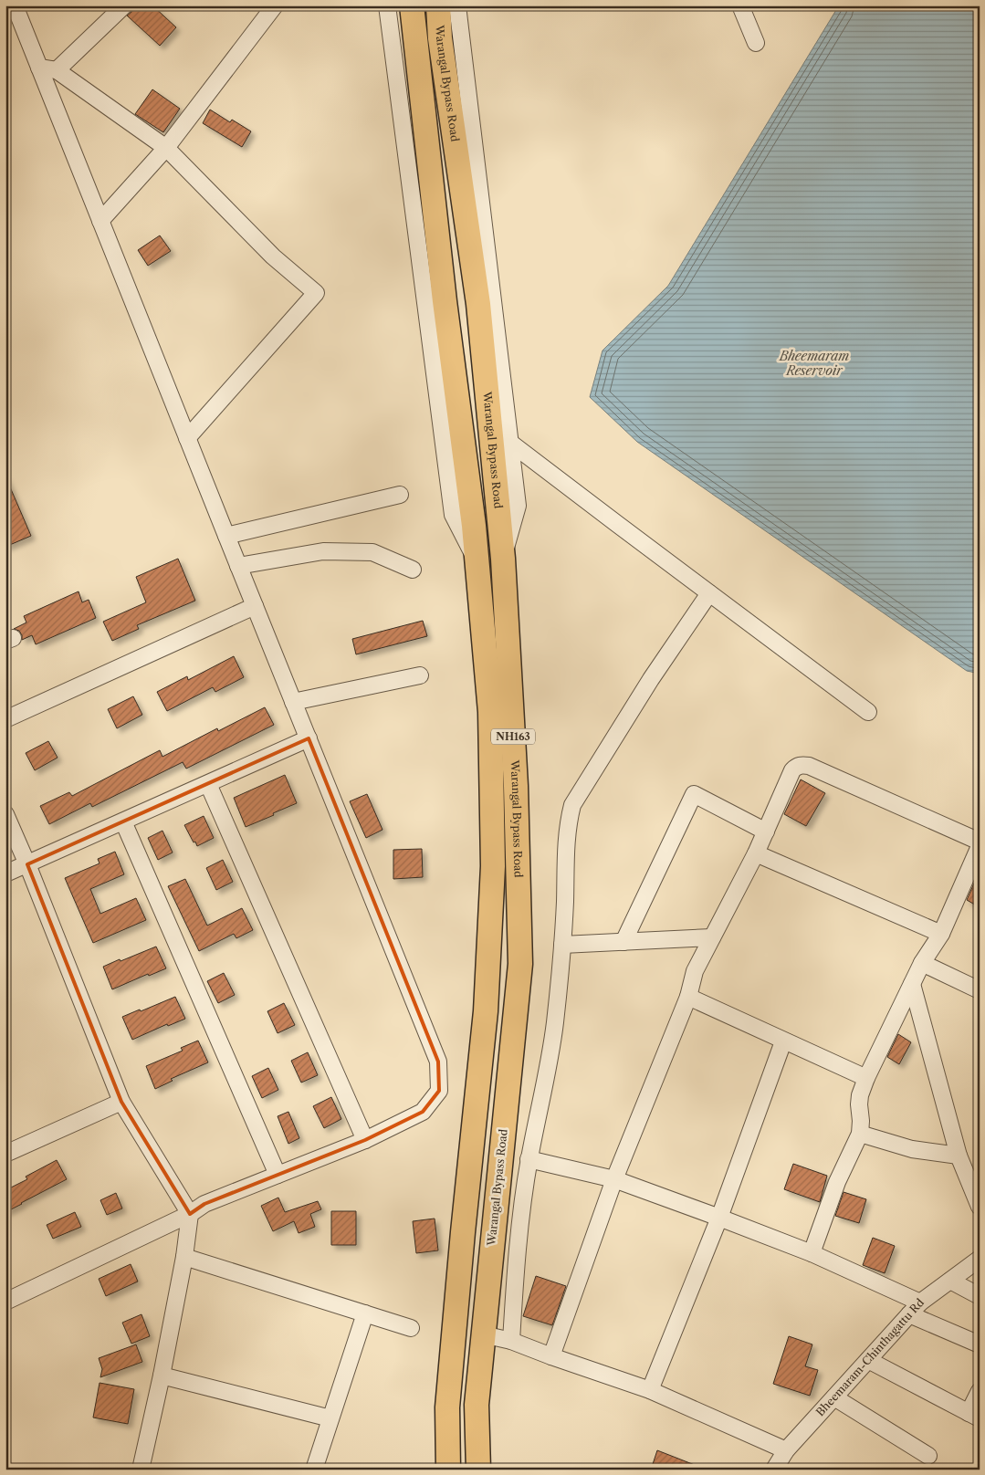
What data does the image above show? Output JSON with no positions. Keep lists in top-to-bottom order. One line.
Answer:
{"streets":{"highway":["Warangal Bypass Road","NH163"],"street":["Bheemaram-Chinthagattu Rd"]},"water":["Bheemaram Reservoir"]}
